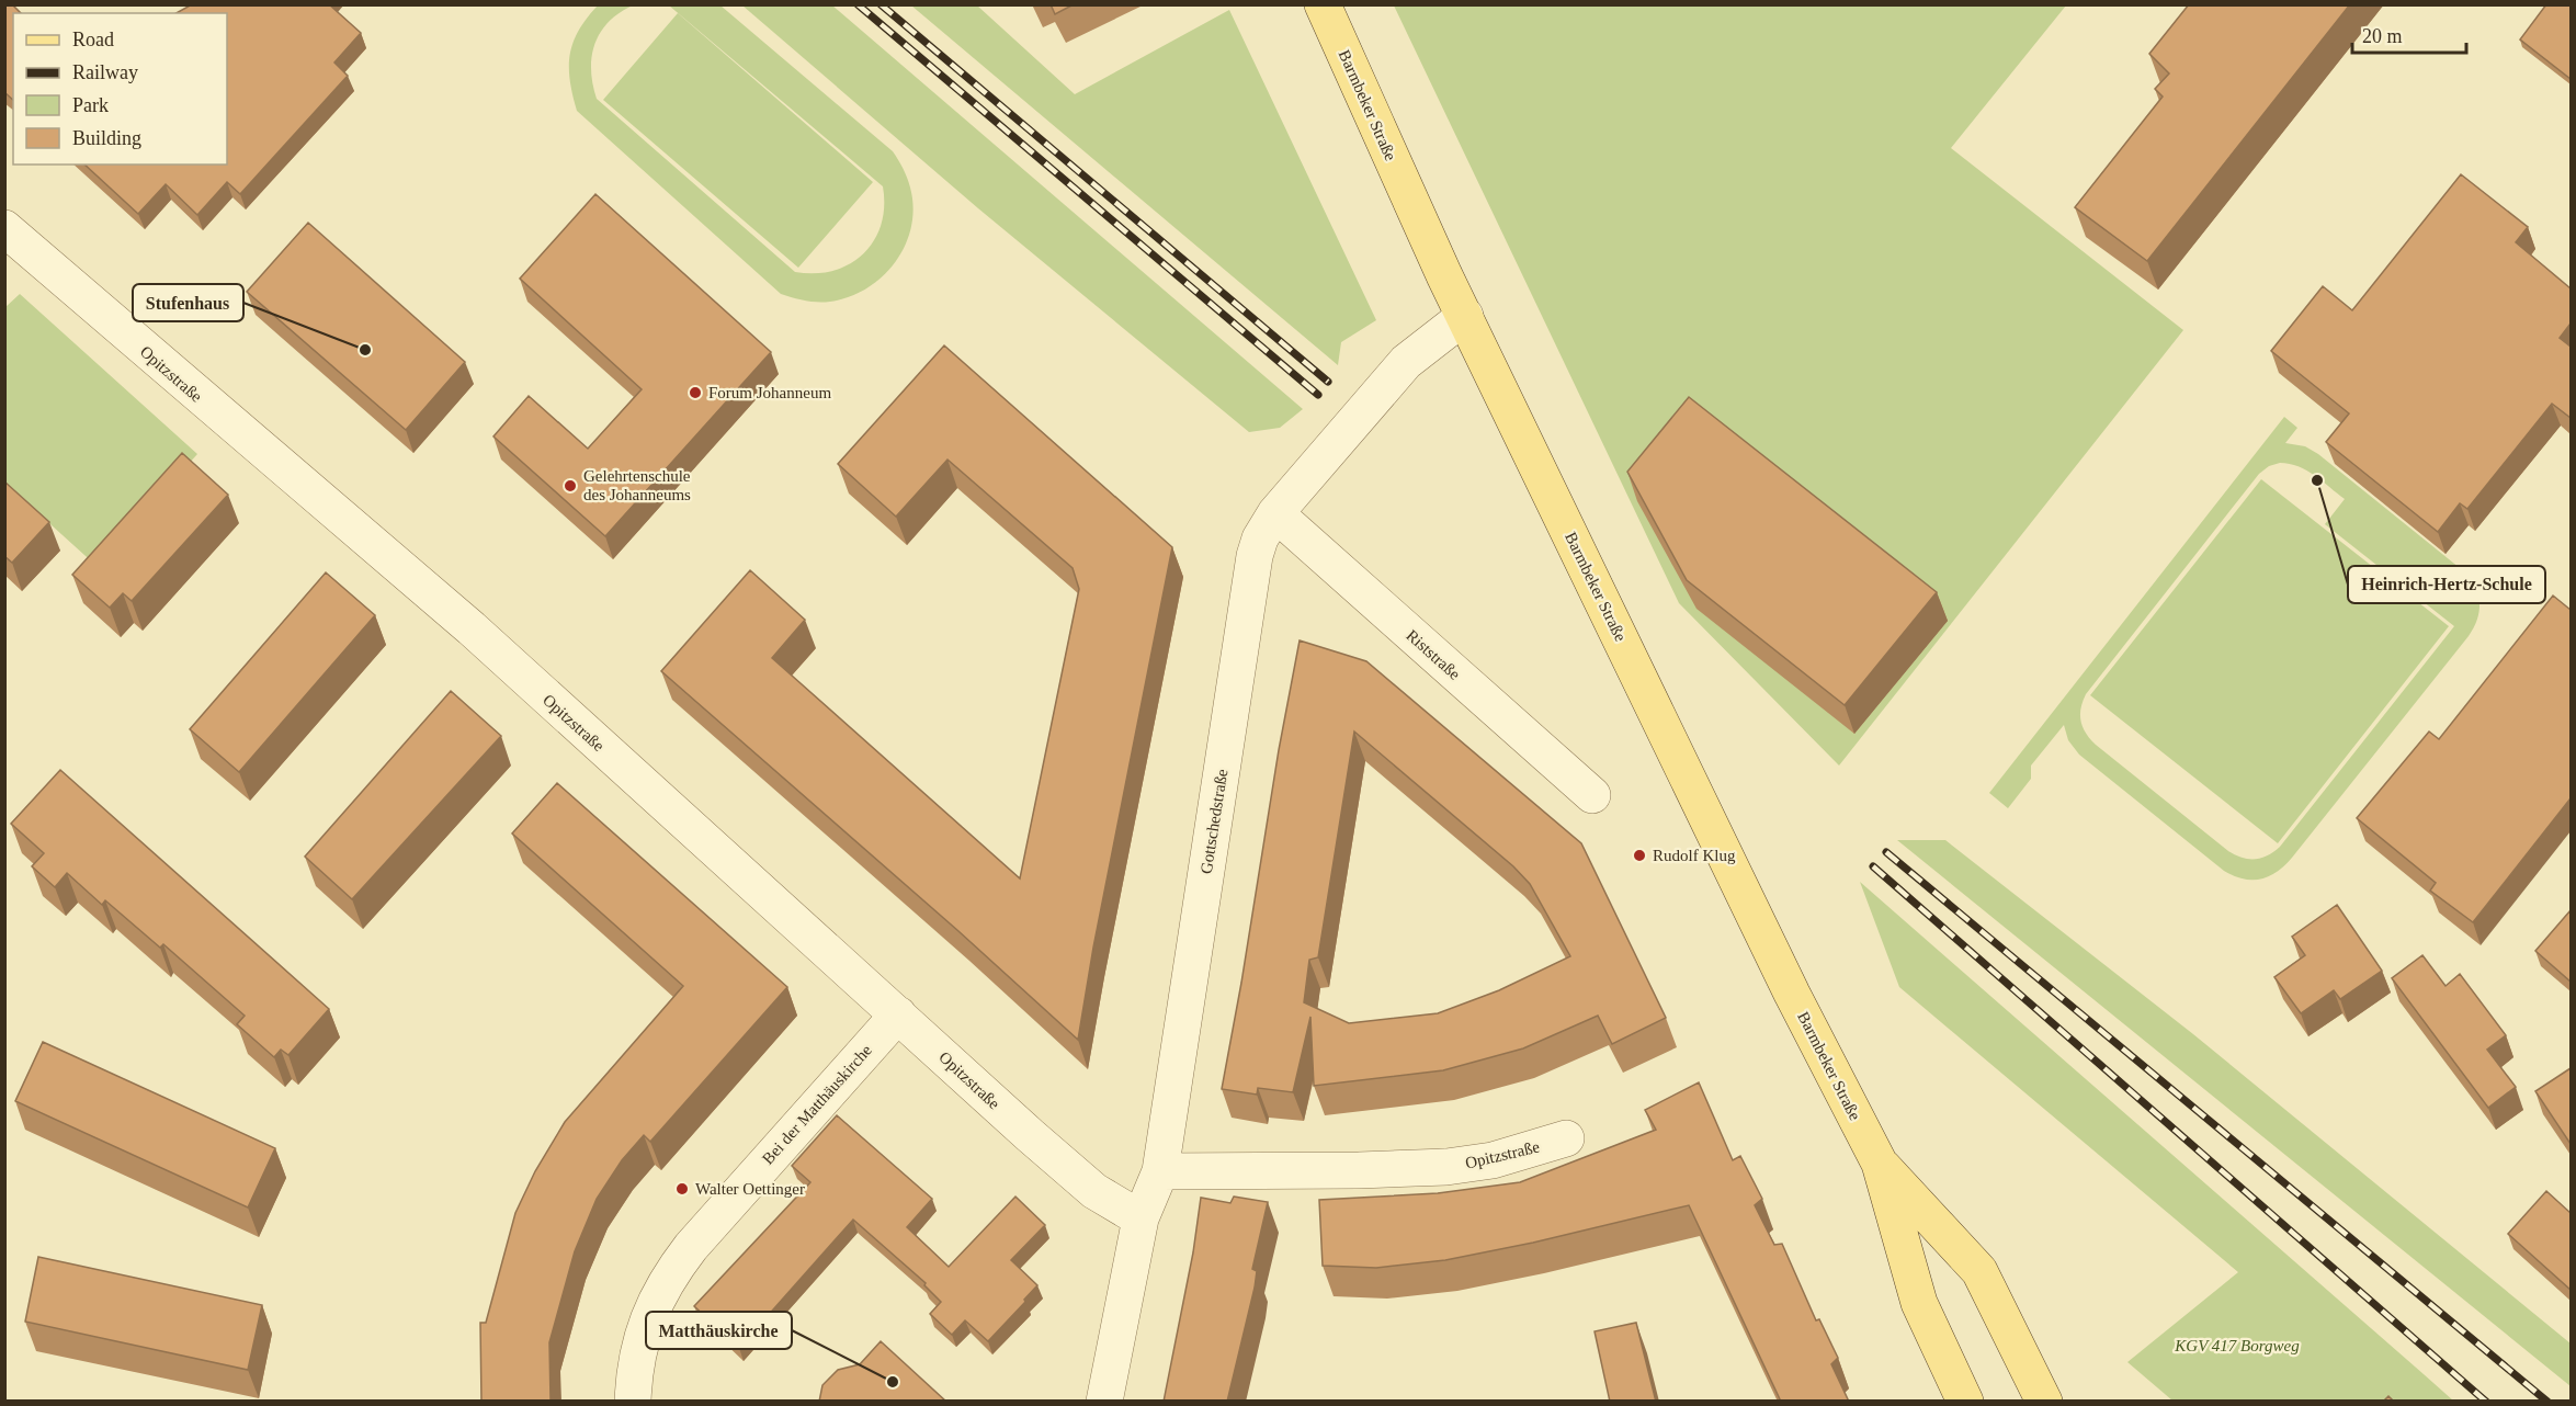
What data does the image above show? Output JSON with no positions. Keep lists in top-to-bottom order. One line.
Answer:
{"streets":{"main road":["Barmbeker Straße"],"street":["Opitzstraße","Riststraße","Gottschedstraße","Bei der Matthäuskirche"]},"crossings":[["Barmbeker Straße","Gottschedstraße"],["Opitzstraße","Gottschedstraße"],["Opitzstraße","Bei der Matthäuskirche"],["Riststraße","Gottschedstraße"]],"parks":["KGV 417 Borgweg"],"places":["Stufenhaus","Forum Johanneum","Heinrich-Hertz-Schule","Gelehrtenschule des Johanneums","Rudolf Klug","Walter Oettinger","Matthäuskirche"],"legend":["Road","Railway","Park","Building"],"scale_bar":"20 m"}
